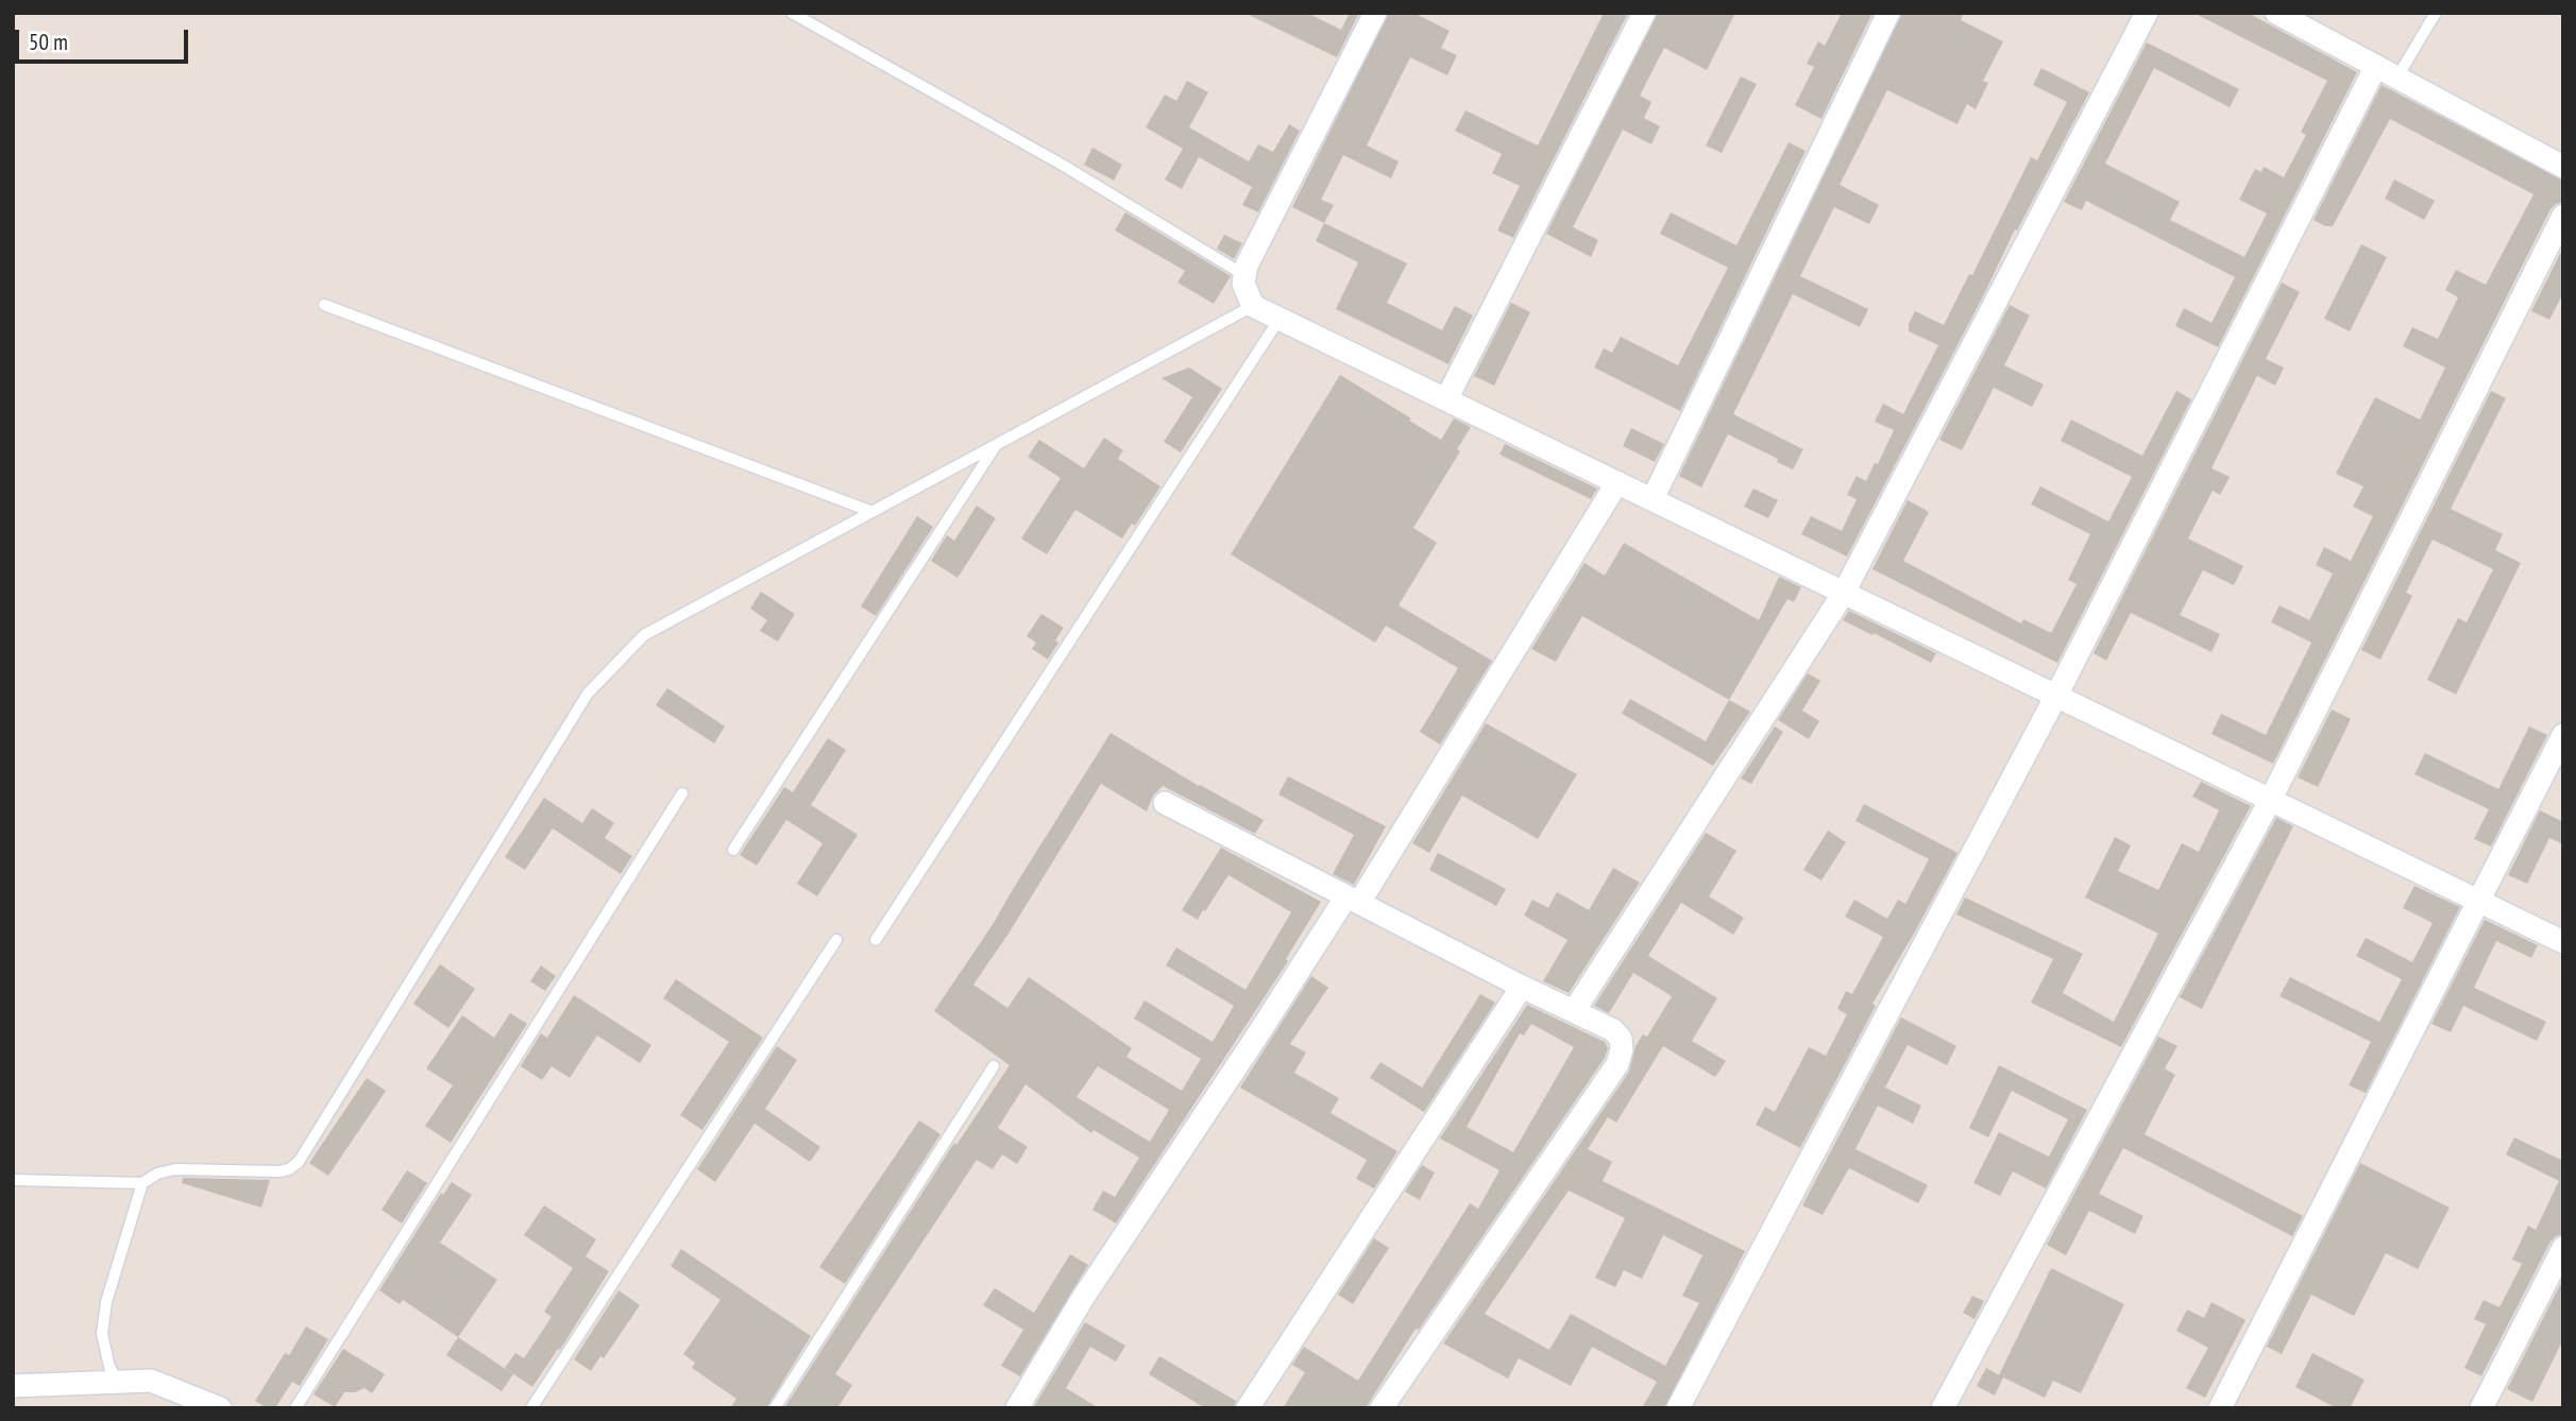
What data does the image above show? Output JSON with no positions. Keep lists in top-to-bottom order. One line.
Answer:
{"scale_bar":"50 m"}
